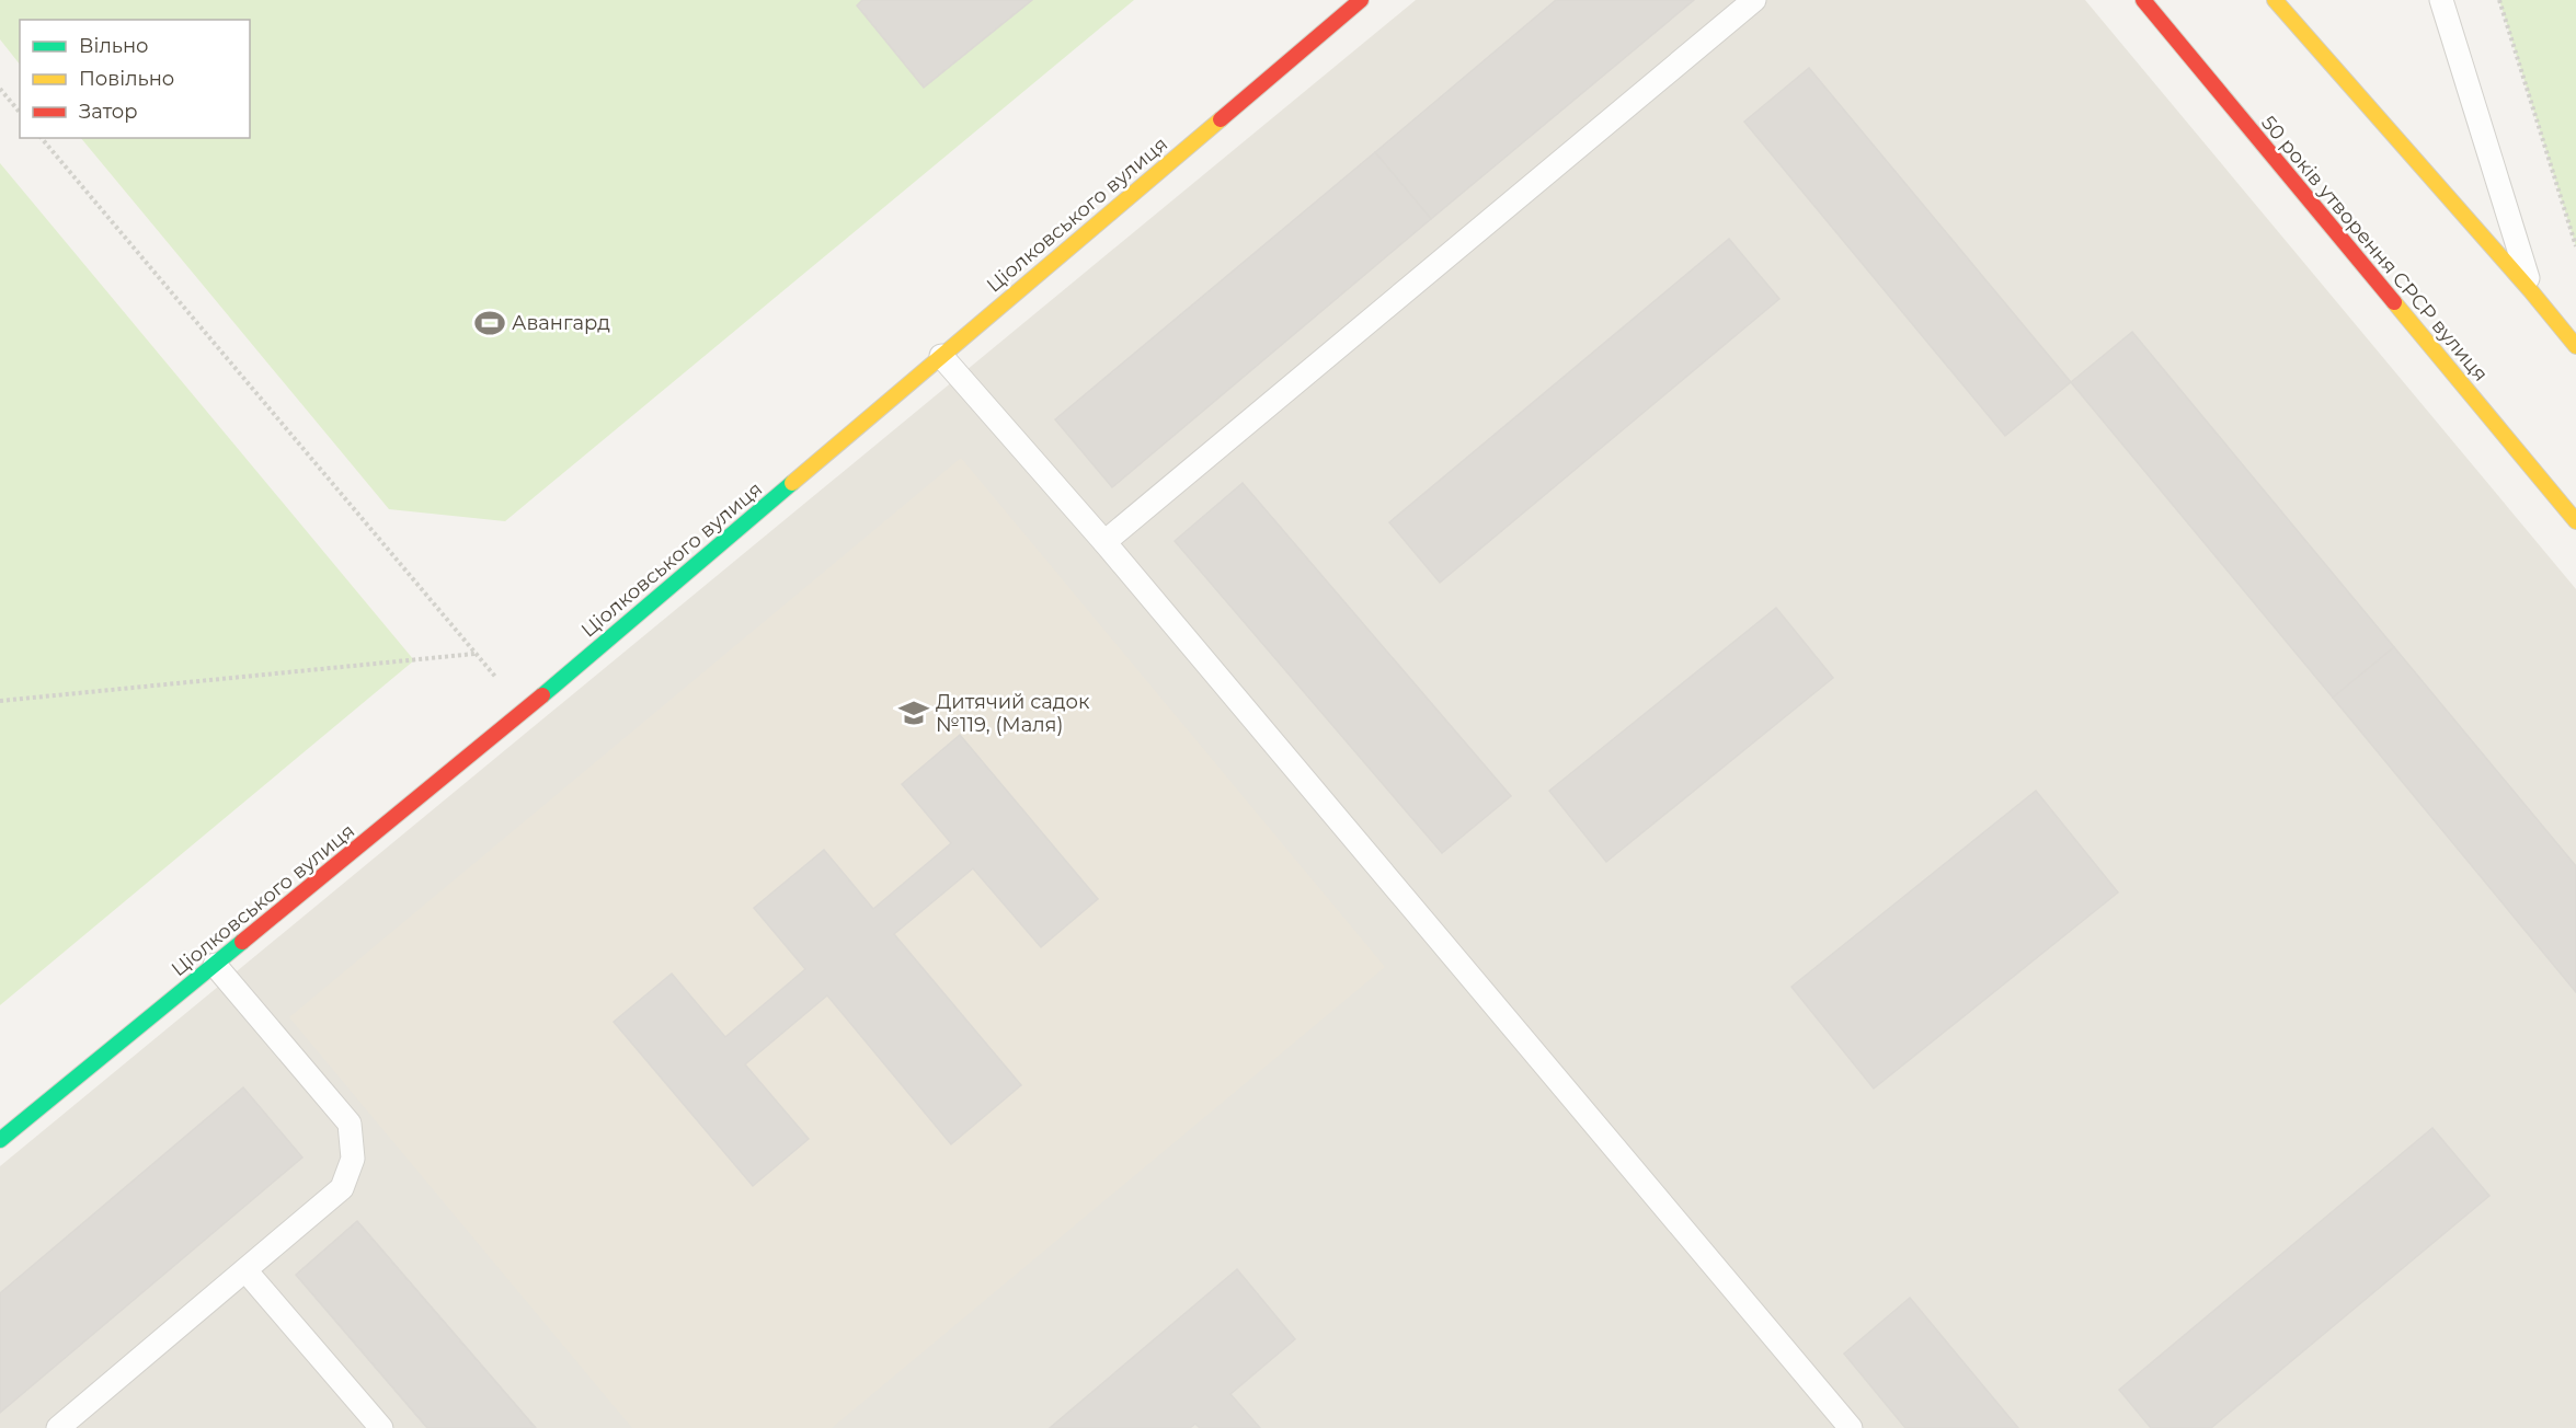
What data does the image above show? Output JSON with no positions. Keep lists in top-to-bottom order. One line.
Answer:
{"streets":{"street":["Ціолковського вулиця","50 років утворення СРСР вулиця"]},"places":{"sports":["Авангард"],"school or university":["Дитячий садок №119, (Маля)"]},"legend":["Вільно","Повільно","Затор"]}
